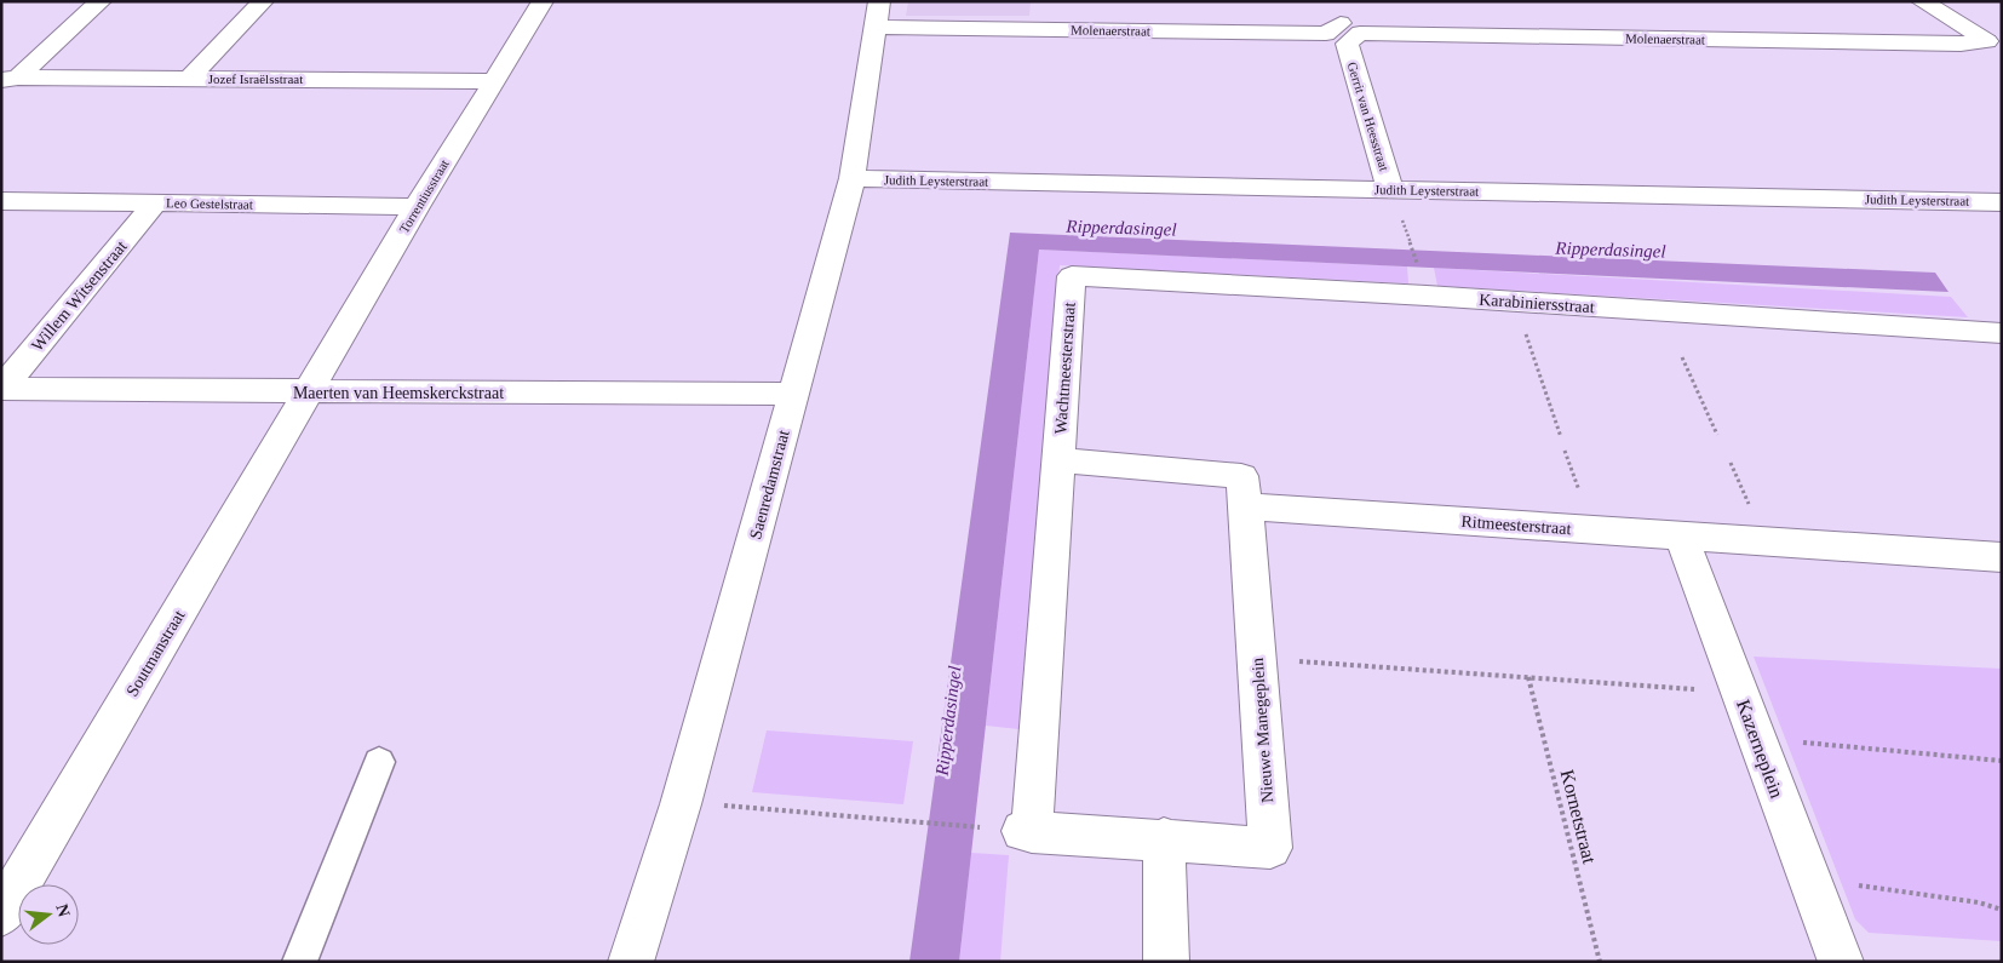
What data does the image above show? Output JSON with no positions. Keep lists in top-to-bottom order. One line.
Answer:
{"streets":{"street":["Molenaerstraat","Jozef Israëlsstraat","Gerrit van Heesstraat","Judith Leysterstraat","Torrentiusstraat","Leo Gestelstraat","Willem Witsenstraat","Karabiniersstraat","Wachtmeesterstraat","Maerten van Heemskerckstraat","Saenredamstraat","Ritmeesterstraat","Soutmanstraat","Nieuwe Manegeplein","Kazerneplein"],"path":["Kornetstraat"]},"crossings":[["Molenaerstraat","Gerrit van Heesstraat"],["Molenaerstraat","Saenredamstraat"],["Jozef Israëlsstraat","Torrentiusstraat"],["Gerrit van Heesstraat","Judith Leysterstraat"],["Judith Leysterstraat","Saenredamstraat"],["Torrentiusstraat","Leo Gestelstraat"],["Torrentiusstraat","Maerten van Heemskerckstraat"],["Torrentiusstraat","Soutmanstraat"],["Leo Gestelstraat","Willem Witsenstraat"],["Willem Witsenstraat","Maerten van Heemskerckstraat"],["Karabiniersstraat","Wachtmeesterstraat"],["Maerten van Heemskerckstraat","Saenredamstraat"],["Maerten van Heemskerckstraat","Soutmanstraat"],["Ritmeesterstraat","Nieuwe Manegeplein"],["Ritmeesterstraat","Kazerneplein"]],"water":["Ripperdasingel"],"north":"right"}
